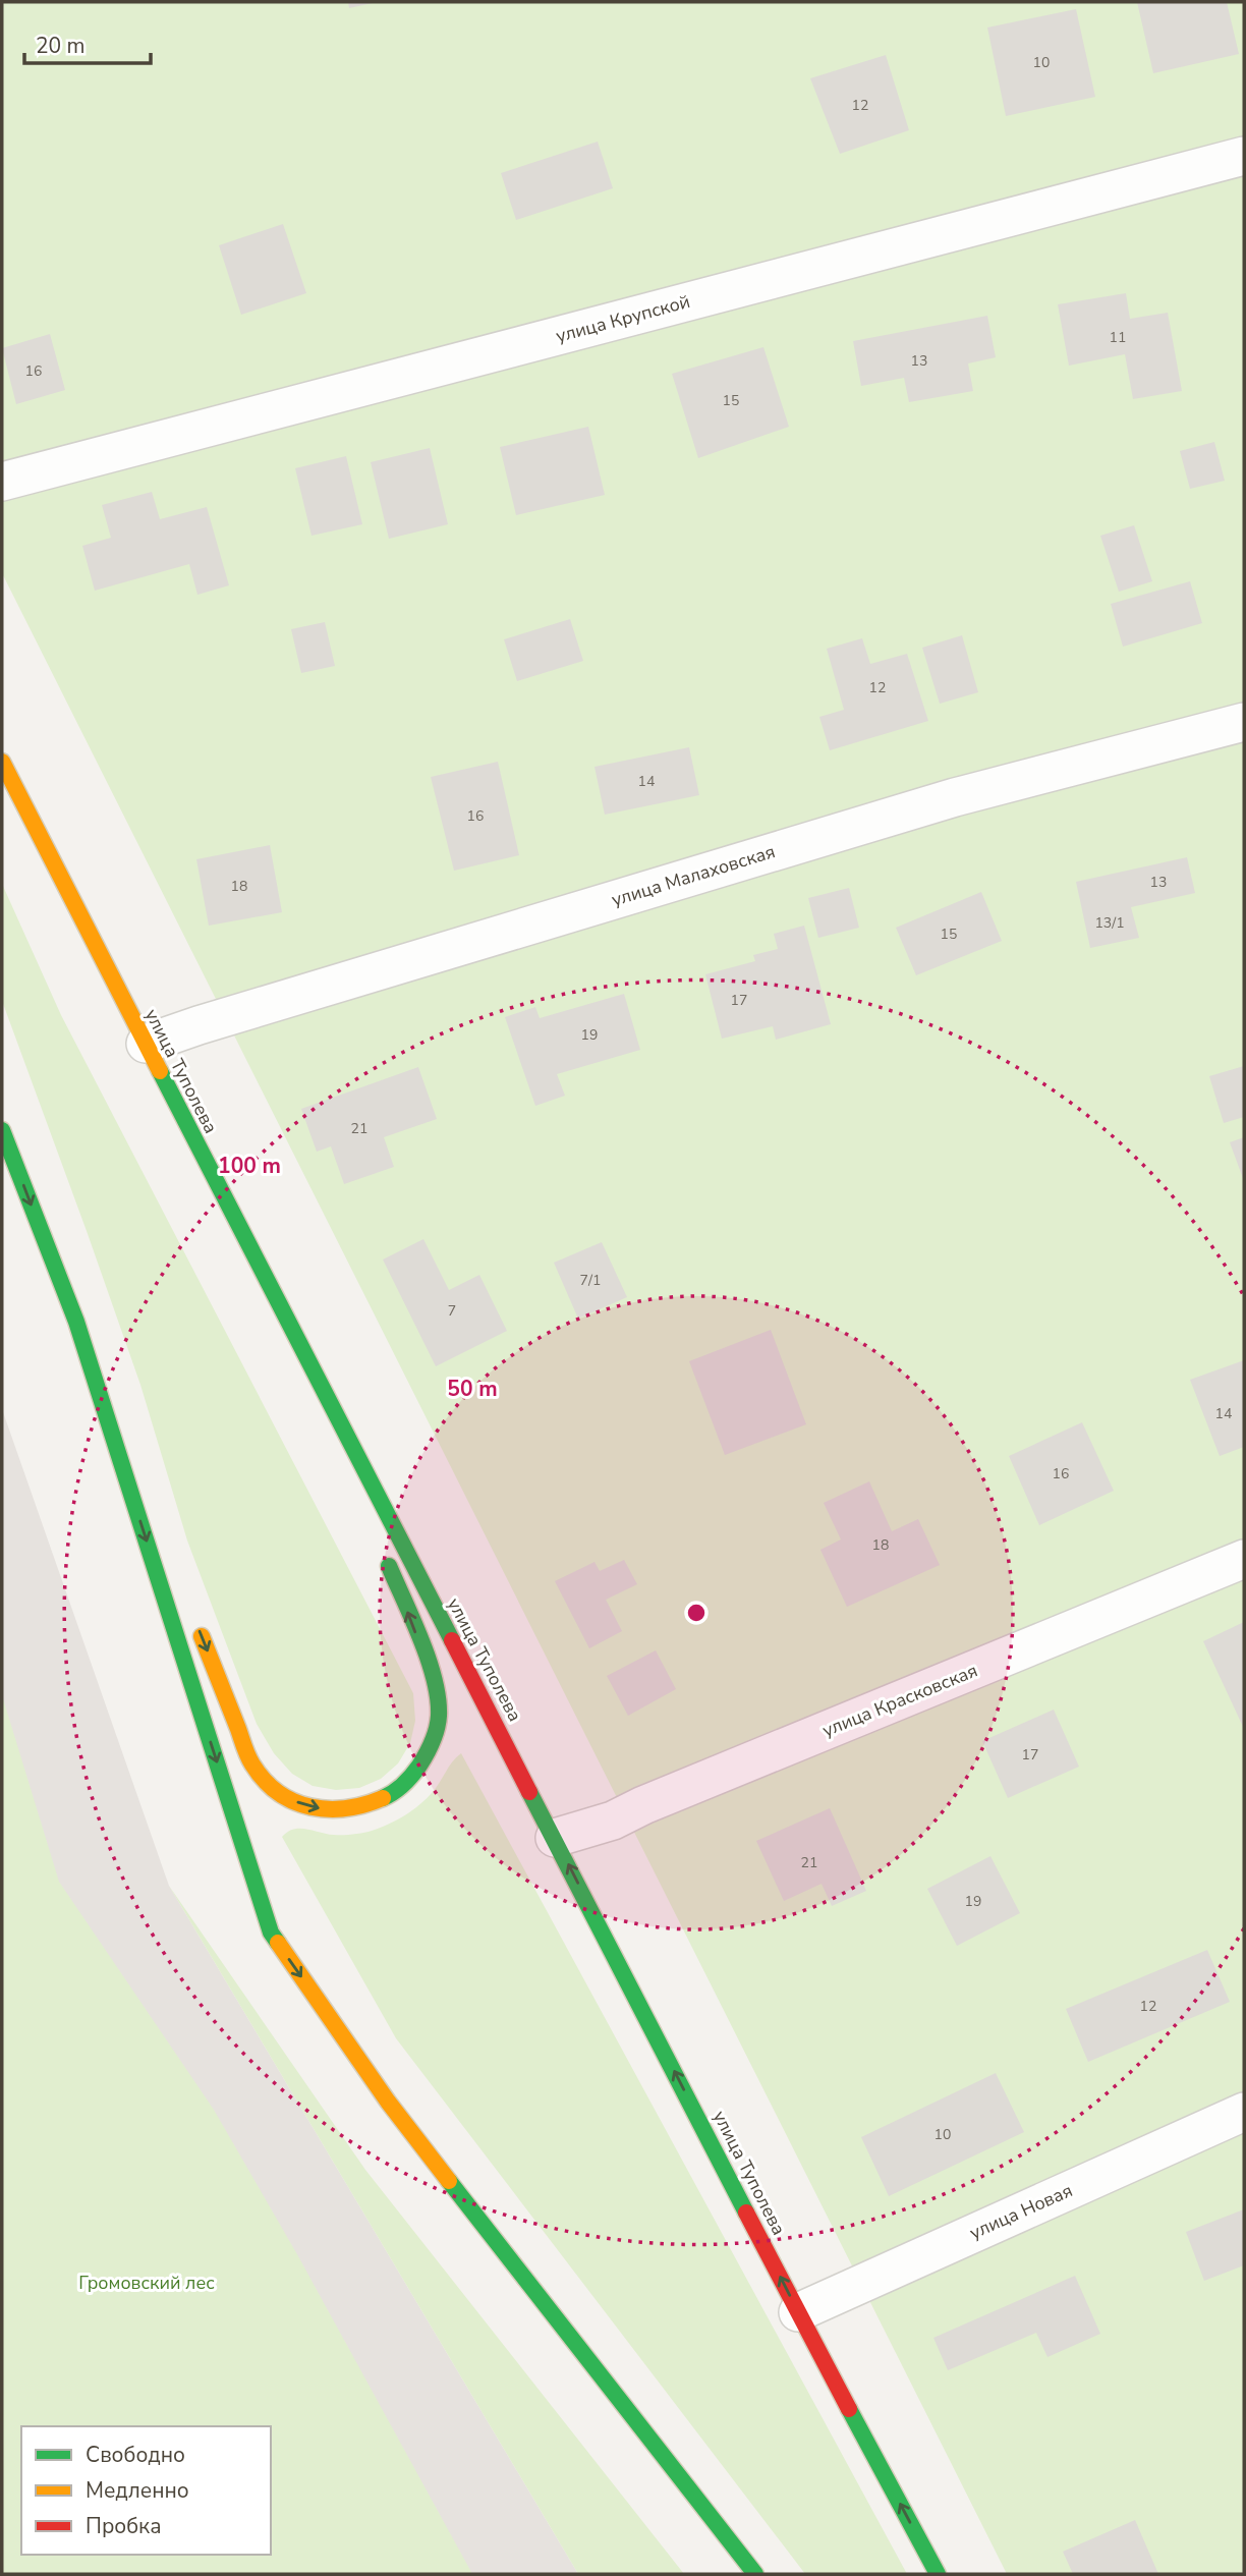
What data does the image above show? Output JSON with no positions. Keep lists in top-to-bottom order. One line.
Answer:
{"streets":{"main road":["улица Туполева"],"street":["улица Крупской","улица Малаховская","улица Красковская","улица Новая"]},"crossings":[["улица Малаховская","улица Туполева"],["улица Туполева","улица Красковская"],["улица Туполева","улица Новая"]],"one_way":["улица Туполева"],"parks":["Громовский лес"],"house_numbers":["10","12","11","13","16","15","12","14","16","13","18","13/1","15","17","19","21","7/1","7","14","16","18","17","21","19","12","10"],"legend":["Свободно","Медленно","Пробка"],"scale_bar":"20 m","rings":["100 m","50 m"]}
